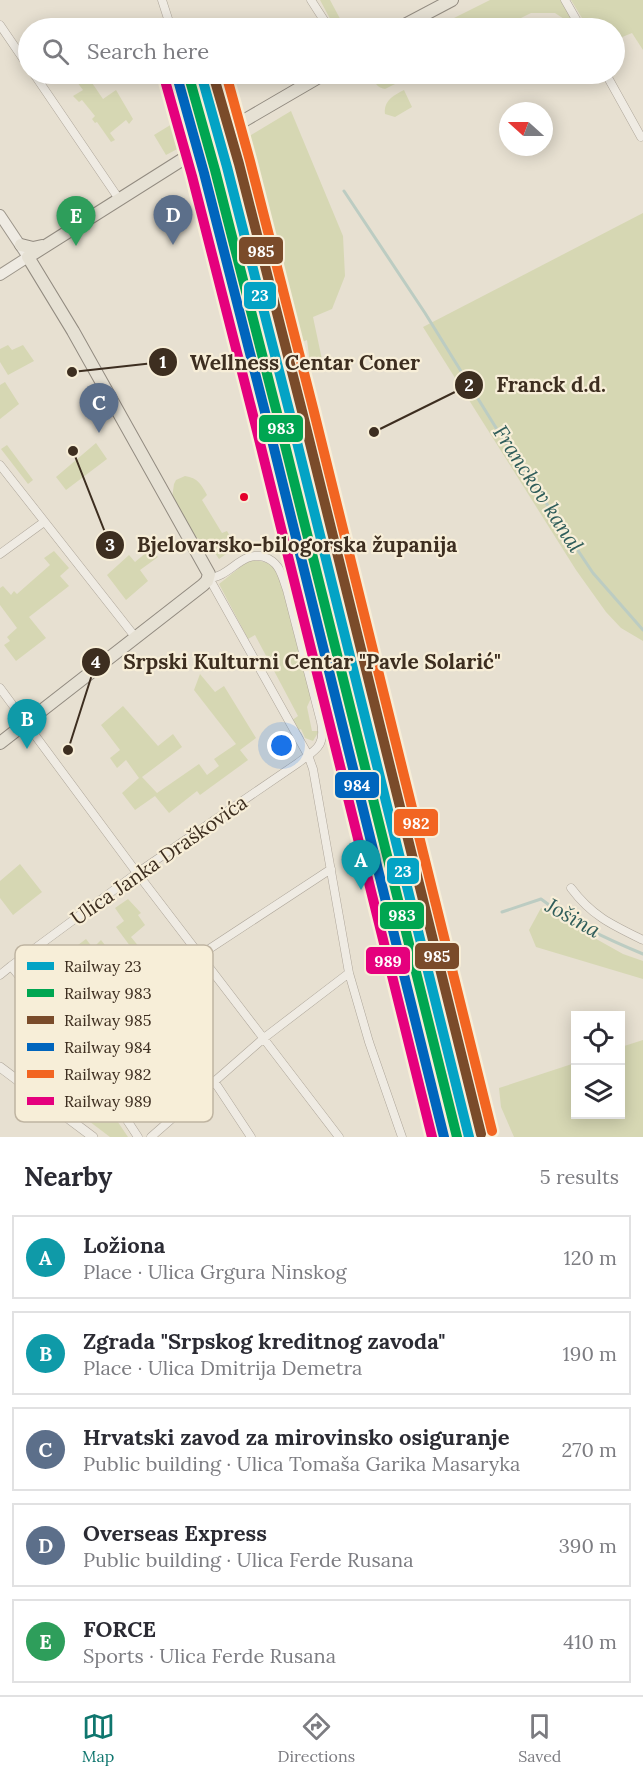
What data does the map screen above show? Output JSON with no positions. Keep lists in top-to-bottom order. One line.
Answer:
{"streets":{"street":["Ulica Janka Draškovića"]},"water":["Franckov kanal","Jošina"],"places":["Wellness Centar Coner","Franck d.d.","Bjelovarsko-bilogorska županija","Srpski Kulturni Centar \"Pavle Solarić\""],"lines":["rail line 23","rail line 983","rail line 985","rail line 984","rail line 982","rail line 989"],"legend":["Railway 23","Railway 983","Railway 985","Railway 984","Railway 982","Railway 989"],"north":"left","page":{"search":"Search here","pins":["D","E","C","B","A"],"heading":["Nearby","5 results"],"list":[{"mark":"A","name":"Ložiona","note":"Place · Ulica Grgura Ninskog","value":"120 m"},{"mark":"B","name":"Zgrada \"Srpskog kreditnog zavoda\"","note":"Place · Ulica Dmitrija Demetra","value":"190 m"},{"mark":"C","name":"Hrvatski zavod za mirovinsko osiguranje","note":"Public building · Ulica Tomaša Garika Masaryka","value":"270 m"},{"mark":"D","name":"Overseas Express","note":"Public building · Ulica Ferde Rusana","value":"390 m"},{"mark":"E","name":"FORCE","note":"Sports · Ulica Ferde Rusana","value":"410 m"}],"nav":["Map","Directions","Saved"]}}
